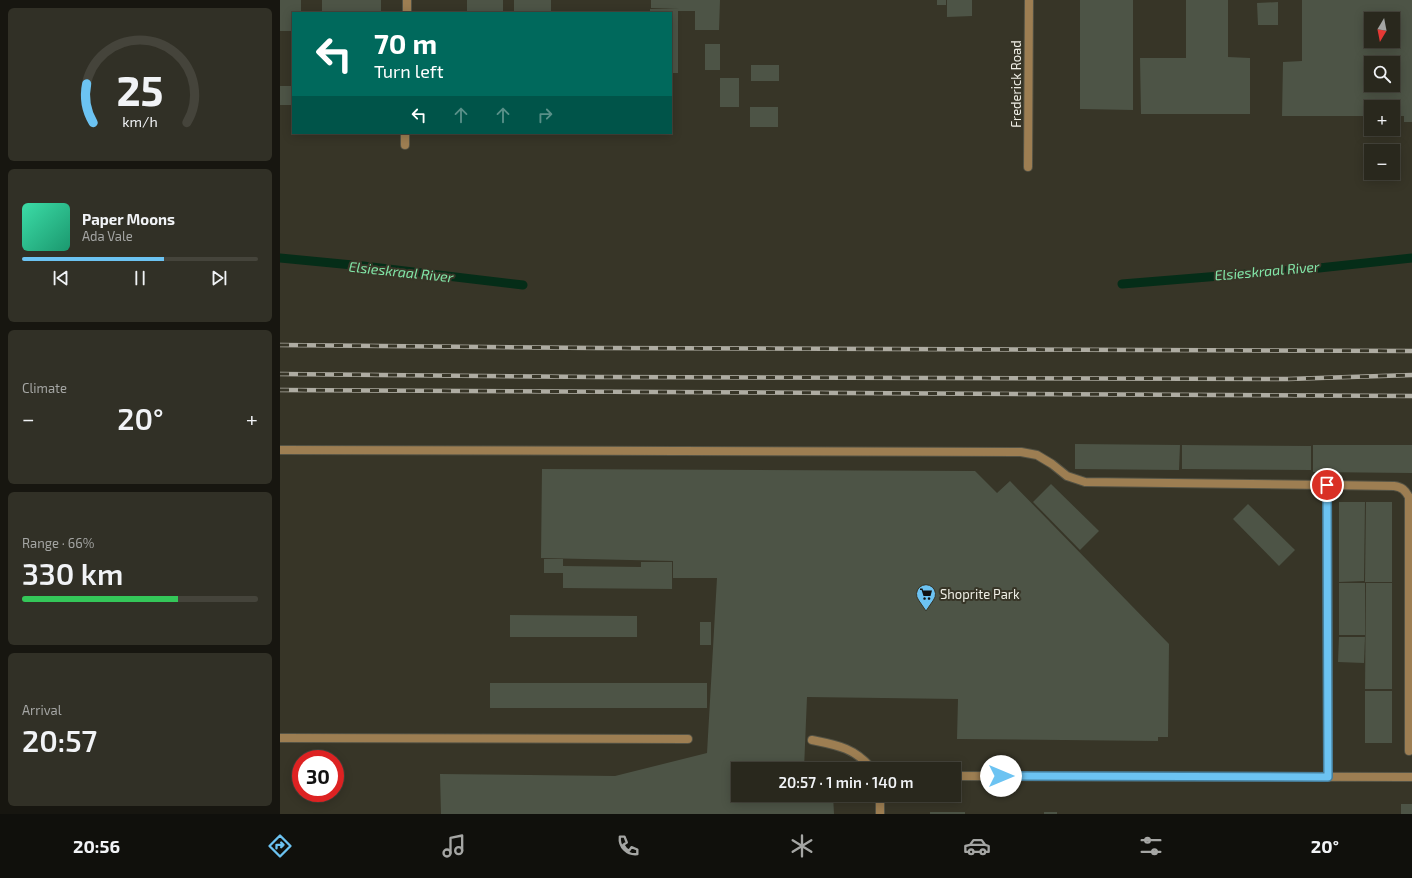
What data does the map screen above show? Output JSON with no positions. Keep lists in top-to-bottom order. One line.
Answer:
{"streets":{"street":["Frederick Road"]},"water":["Elsieskraal River"],"places":{"supermarket":["Shoprite Park"]},"north":"bottom","page":{"map_buttons":["+","−"],"turn":["70 m","Turn left"],"song":["Paper Moons","Ada Vale"],"tile":["Climate",["Range · 66%","330 km"],["Arrival","20:57"]],"heat":["−","20°","+"],"limit":"30","trip":"20:57 · 1 min · 140 m","tabs":["20:56","20°"],"gauge":["25","km/h"]}}
